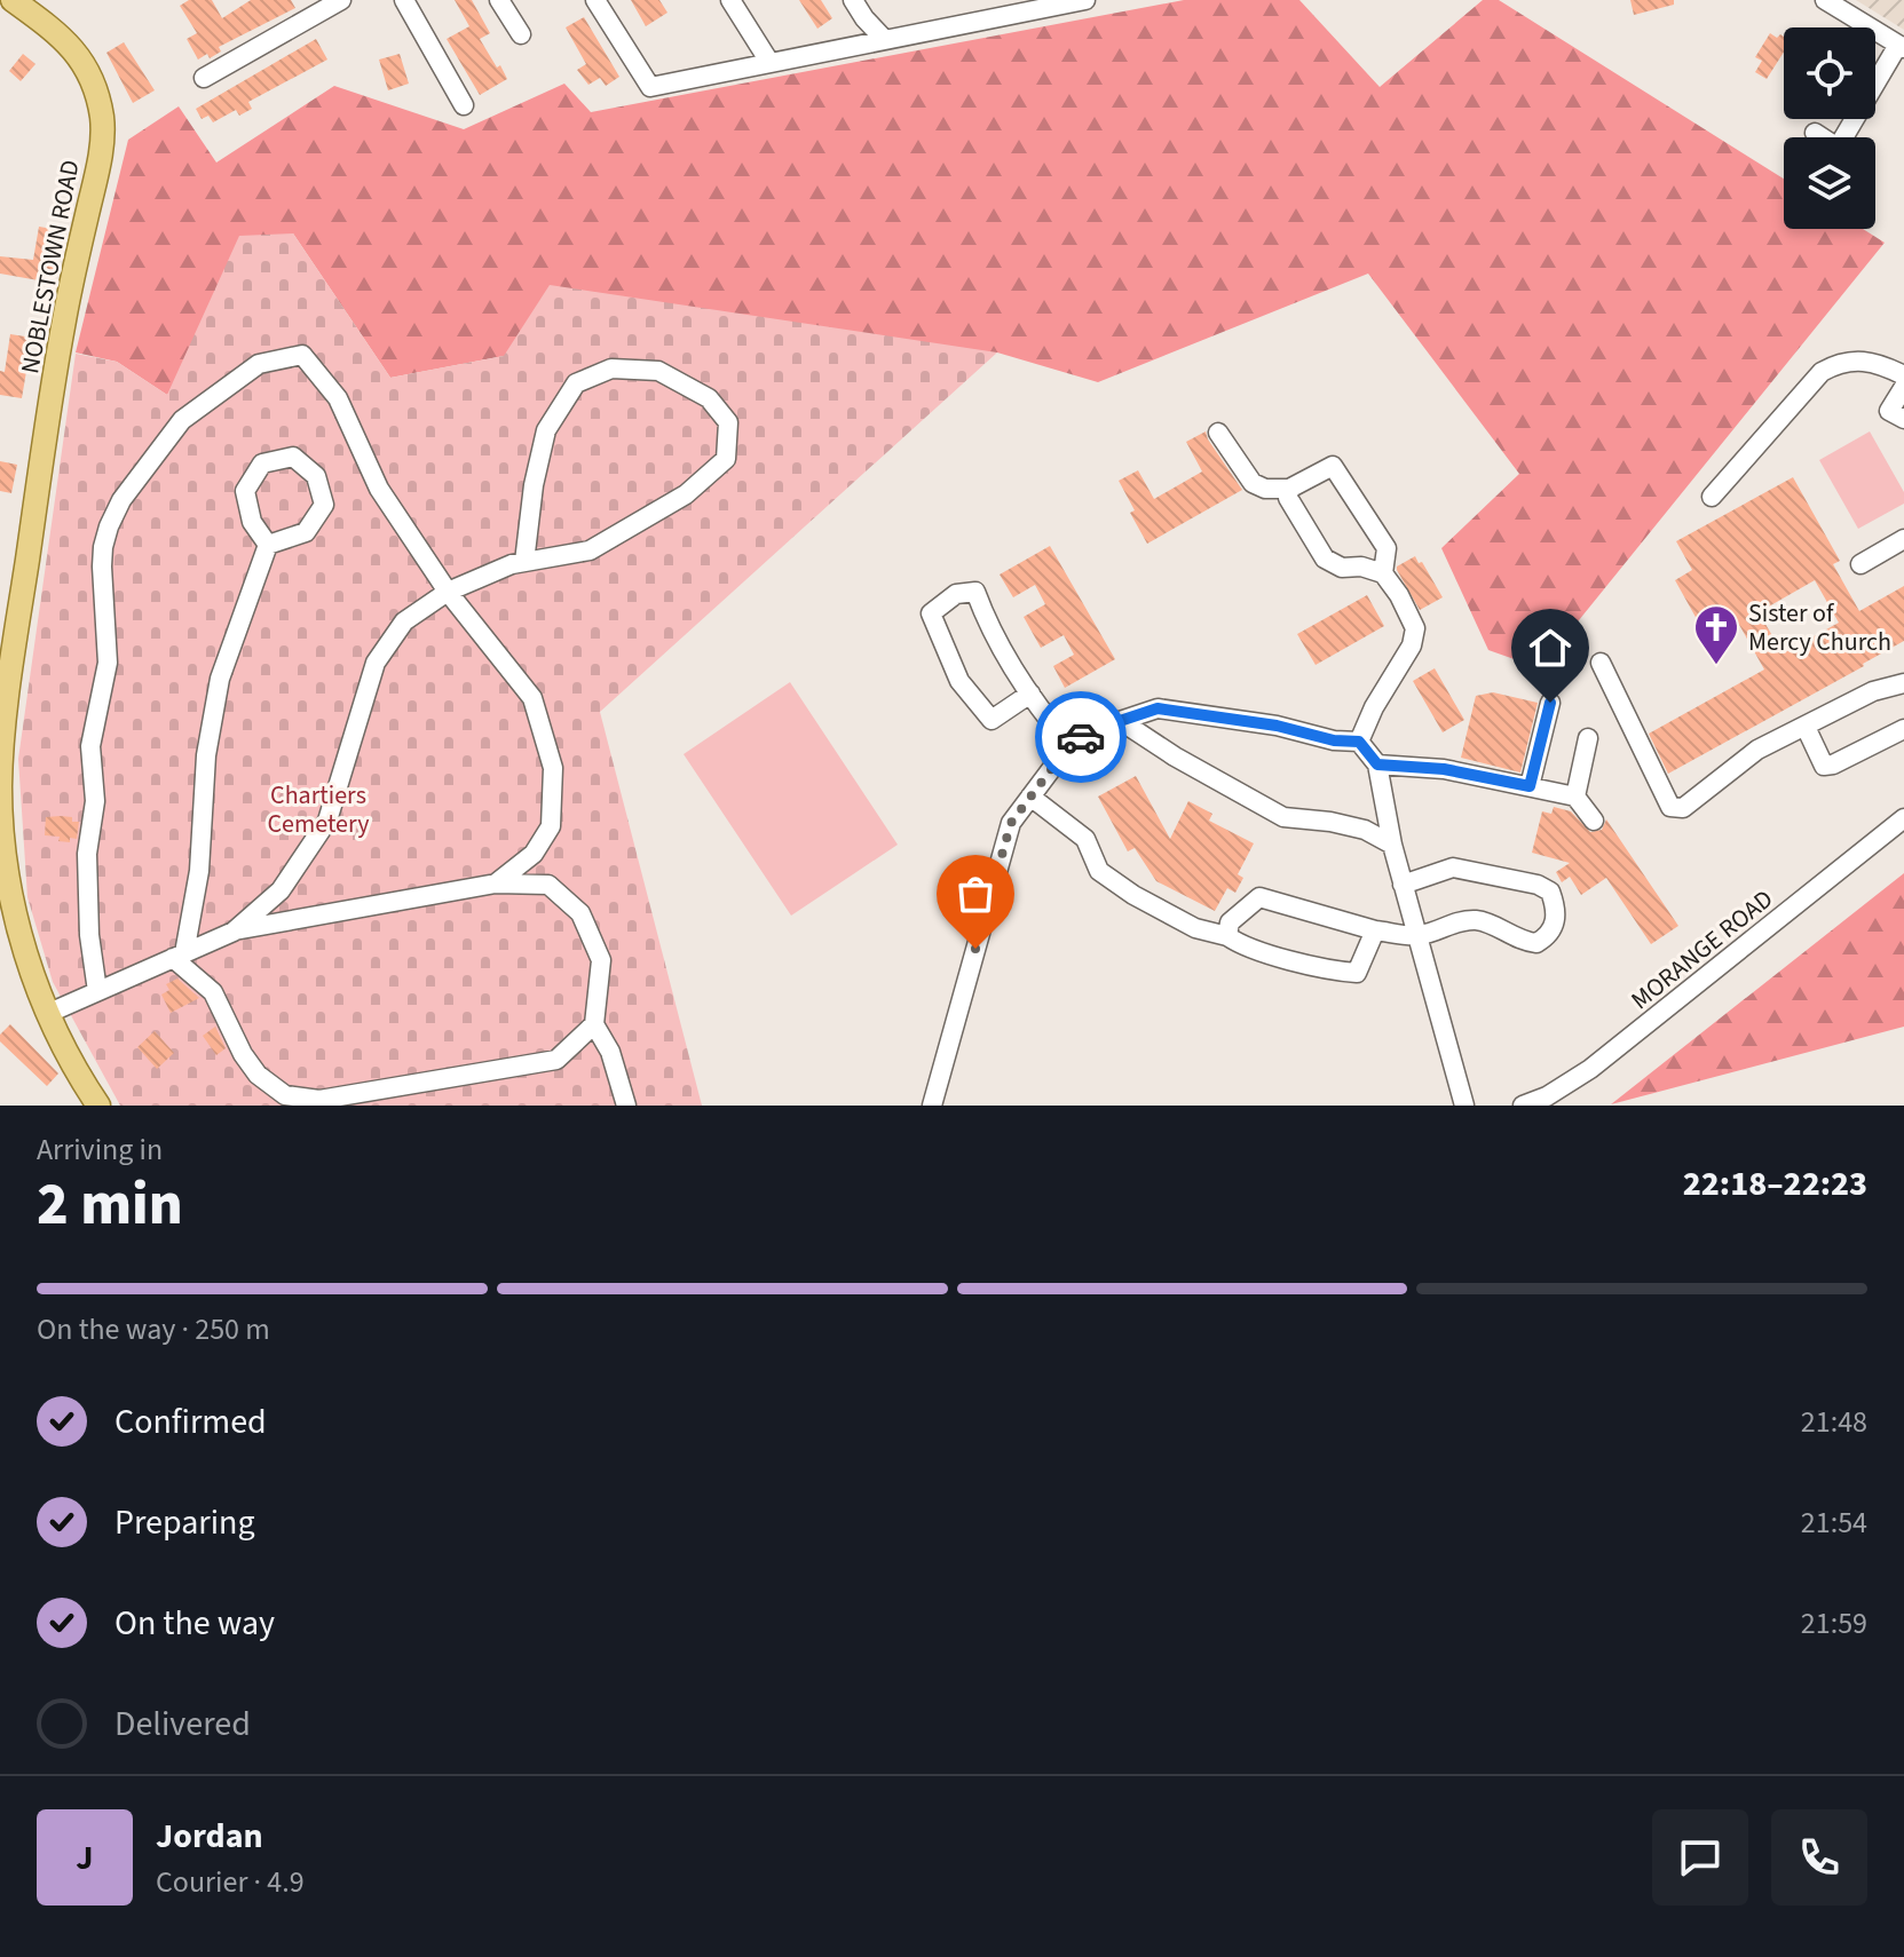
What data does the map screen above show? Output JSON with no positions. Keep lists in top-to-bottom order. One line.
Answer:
{"streets":{"main road":["NOBLESTOWN ROAD"],"street":["MORANGE ROAD"]},"parks":["Chartiers Cemetery"],"places":{"church":["Sister of Mercy Church"]},"page":{"heading":["2 min","Arriving in","22:18–22:23"],"panel":["Jordan","Courier · 4.9"],"bar":"On the way · 250 m","list":[["Confirmed","21:48"],["Preparing","21:54"],["On the way","21:59"],"Delivered"],"round":"J"}}
